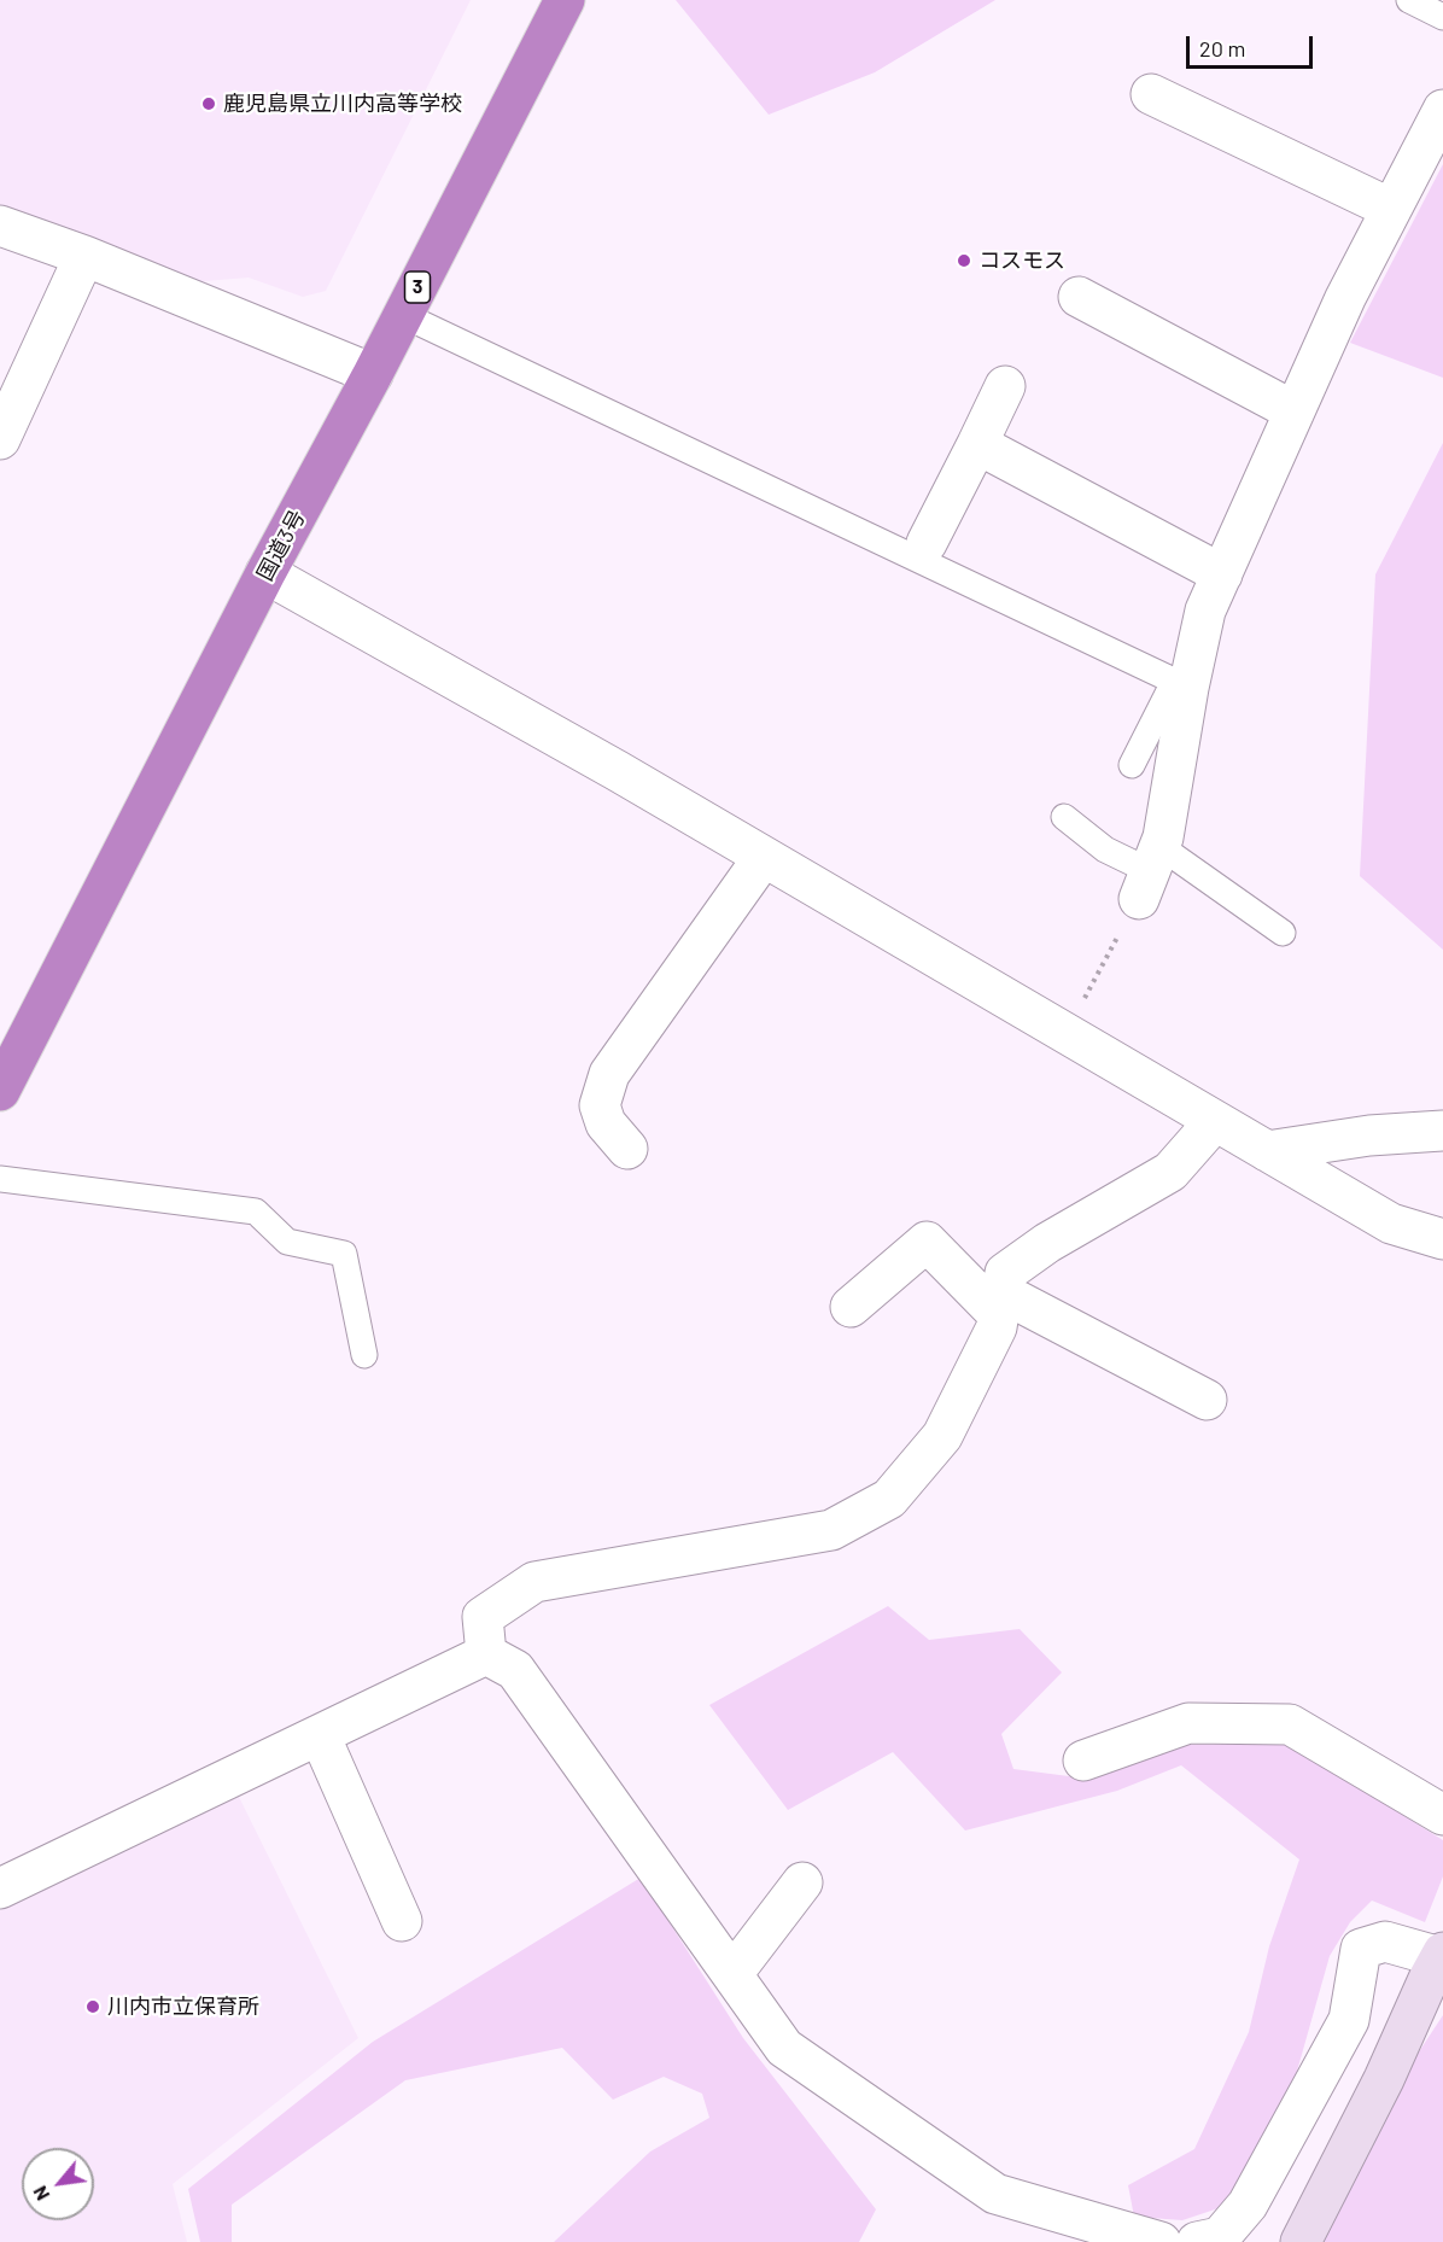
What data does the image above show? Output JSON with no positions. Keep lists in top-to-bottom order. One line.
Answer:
{"streets":{"highway":["3","国道3号"]},"places":["鹿児島県立川内高等学校","コスモス","川内市立保育所"],"scale_bar":"20 m","north":"bottom left"}
